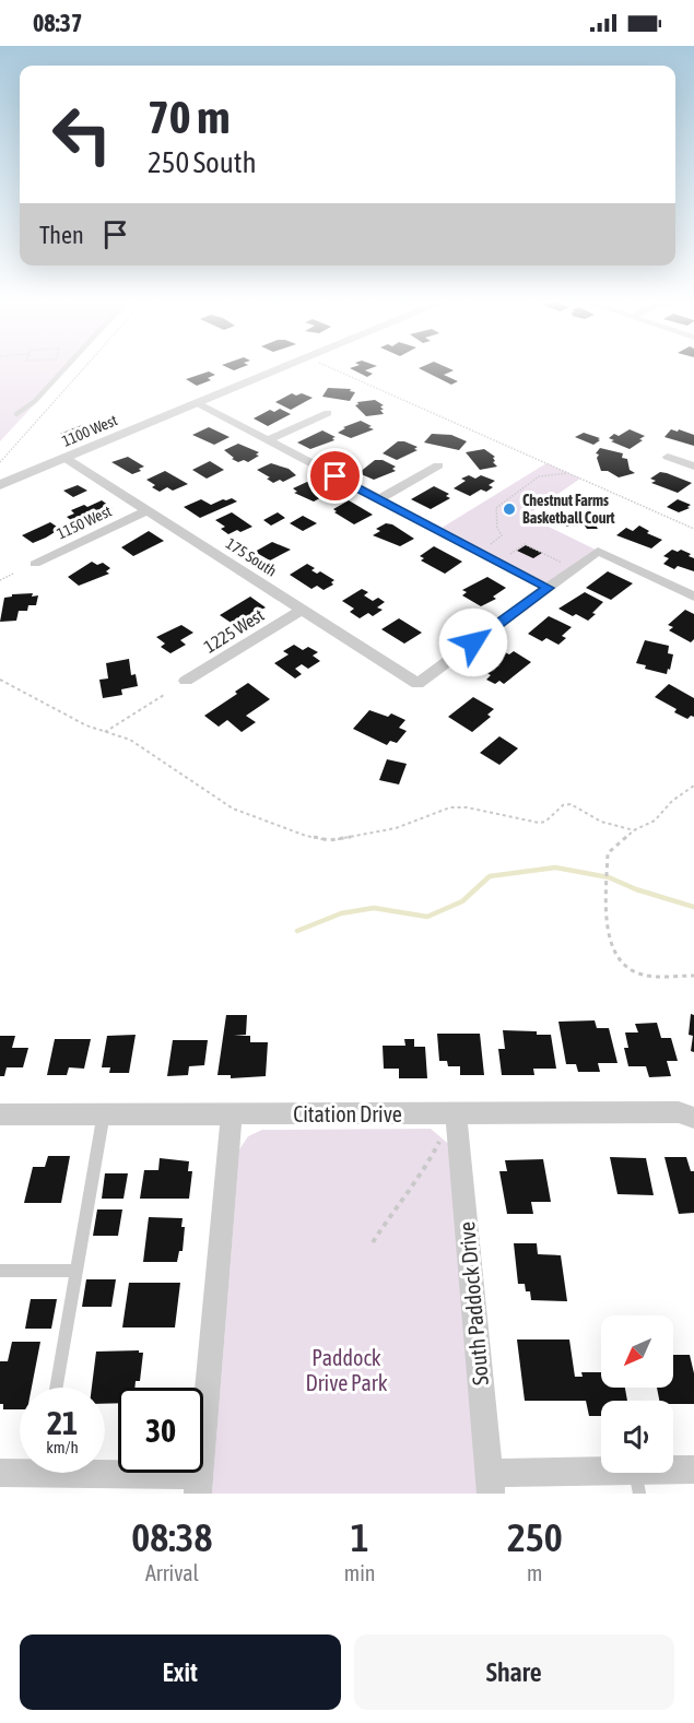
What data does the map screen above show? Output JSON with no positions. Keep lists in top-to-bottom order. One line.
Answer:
{"streets":{"street":["1100 West","1150 West","175 South","1225 West","Citation Drive","South Paddock Drive"]},"crossings":[["1100 West","175 South"],["1150 West","175 South"],["175 South","1225 West"],["Citation Drive","South Paddock Drive"]],"parks":["Paddock Drive Park"],"places":["Chestnut Farms Basketball Court"],"north":"bottom left","page":{"status":"08:37","turn":["70 m","250 South"],"then":"Then","speed":"21 km/h","limit":"30","eta":["08:38","Arrival","1","min","250","m"],"buttons":["Exit","Share"]}}
